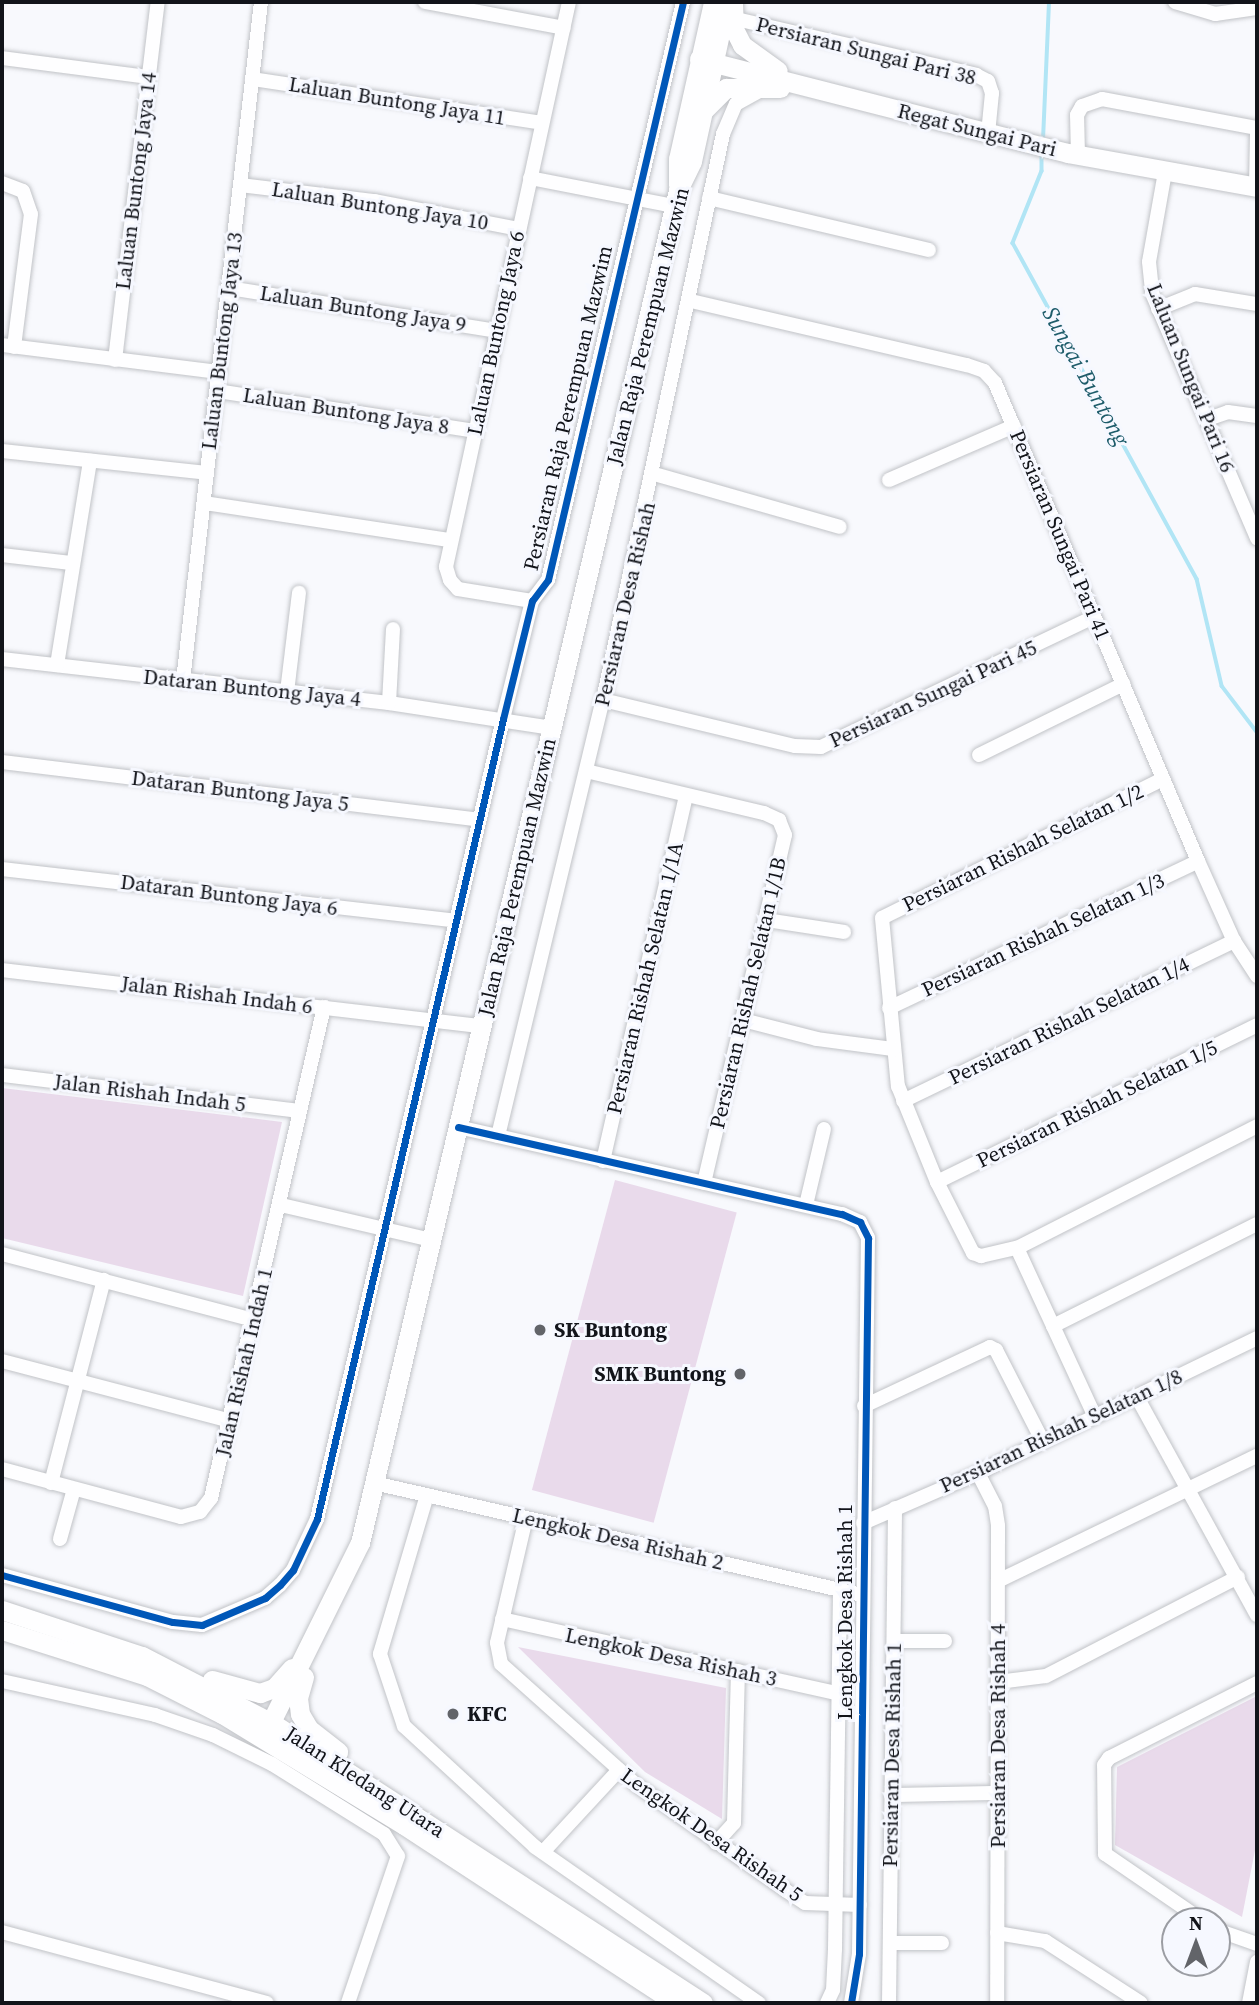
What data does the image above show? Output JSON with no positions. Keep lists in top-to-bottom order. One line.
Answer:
{"streets":{"main road":["Regat Sungai Pari","Jalan Raja Perempuan Mazwin","Jalan Kledang Utara"],"street":["Persiaran Sungai Pari 38","Laluan Buntong Jaya 11","Laluan Buntong Jaya 14","Laluan Buntong Jaya 10","Laluan Buntong Jaya 9","Laluan Buntong Jaya 6","Laluan Buntong Jaya 13","Laluan Sungai Pari 16","Persiaran Raja Perempuan Mazwim","Laluan Buntong Jaya 8","Persiaran Sungai Pari 41","Persiaran Desa Rishah","Dataran Buntong Jaya 4","Persiaran Sungai Pari 45","Dataran Buntong Jaya 5","Persiaran Rishah Selatan 1/2","Dataran Buntong Jaya 6","Persiaran Rishah Selatan 1/3","Persiaran Rishah Selatan 1/1A","Persiaran Rishah Selatan 1/1B","Jalan Rishah Indah 6","Persiaran Rishah Selatan 1/4","Jalan Rishah Indah 5","Persiaran Rishah Selatan 1/5","Jalan Rishah Indah 1","Persiaran Rishah Selatan 1/8","Lengkok Desa Rishah 2","Lengkok Desa Rishah 1","Lengkok Desa Rishah 3","Persiaran Desa Rishah 4","Persiaran Desa Rishah 1","Lengkok Desa Rishah 5"]},"crossings":[["Persiaran Sungai Pari 38","Regat Sungai Pari"],["Persiaran Sungai Pari 38","Jalan Raja Perempuan Mazwin"],["Laluan Buntong Jaya 11","Laluan Buntong Jaya 6"],["Laluan Buntong Jaya 11","Laluan Buntong Jaya 13"],["Regat Sungai Pari","Jalan Raja Perempuan Mazwin"],["Regat Sungai Pari","Laluan Sungai Pari 16"],["Laluan Buntong Jaya 14","Laluan Buntong Jaya 8"],["Laluan Buntong Jaya 10","Laluan Buntong Jaya 6"],["Laluan Buntong Jaya 10","Laluan Buntong Jaya 13"],["Laluan Buntong Jaya 9","Laluan Buntong Jaya 6"],["Laluan Buntong Jaya 9","Laluan Buntong Jaya 13"],["Jalan Raja Perempuan Mazwin","Dataran Buntong Jaya 4"],["Jalan Raja Perempuan Mazwin","Jalan Rishah Indah 6"],["Jalan Raja Perempuan Mazwin","Lengkok Desa Rishah 2"],["Jalan Raja Perempuan Mazwin","Jalan Kledang Utara"],["Laluan Buntong Jaya 6","Persiaran Raja Perempuan Mazwim"],["Laluan Buntong Jaya 6","Laluan Buntong Jaya 8"],["Laluan Buntong Jaya 13","Laluan Buntong Jaya 8"],["Laluan Buntong Jaya 13","Dataran Buntong Jaya 4"],["Persiaran Raja Perempuan Mazwim","Dataran Buntong Jaya 4"],["Persiaran Raja Perempuan Mazwim","Dataran Buntong Jaya 5"],["Persiaran Raja Perempuan Mazwim","Dataran Buntong Jaya 6"],["Persiaran Raja Perempuan Mazwim","Jalan Rishah Indah 6"],["Persiaran Sungai Pari 41","Persiaran Desa Rishah"],["Persiaran Sungai Pari 41","Persiaran Sungai Pari 45"],["Persiaran Sungai Pari 41","Persiaran Rishah Selatan 1/2"],["Persiaran Sungai Pari 41","Persiaran Rishah Selatan 1/3"],["Persiaran Sungai Pari 41","Persiaran Rishah Selatan 1/4"],["Persiaran Desa Rishah","Persiaran Sungai Pari 45"],["Persiaran Rishah Selatan 1/2","Persiaran Rishah Selatan 1/3"],["Persiaran Rishah Selatan 1/1A","Persiaran Rishah Selatan 1/1B"],["Jalan Rishah Indah 6","Jalan Rishah Indah 1"],["Jalan Rishah Indah 5","Jalan Rishah Indah 1"],["Persiaran Rishah Selatan 1/8","Lengkok Desa Rishah 1"],["Persiaran Rishah Selatan 1/8","Persiaran Desa Rishah 4"],["Persiaran Rishah Selatan 1/8","Persiaran Desa Rishah 1"],["Lengkok Desa Rishah 2","Lengkok Desa Rishah 1"],["Lengkok Desa Rishah 2","Lengkok Desa Rishah 5"],["Lengkok Desa Rishah 1","Lengkok Desa Rishah 3"],["Lengkok Desa Rishah 1","Lengkok Desa Rishah 5"],["Lengkok Desa Rishah 3","Lengkok Desa Rishah 5"]],"water":["Sungai Buntong"],"places":["SK Buntong","SMK Buntong","KFC"],"north":"top"}
